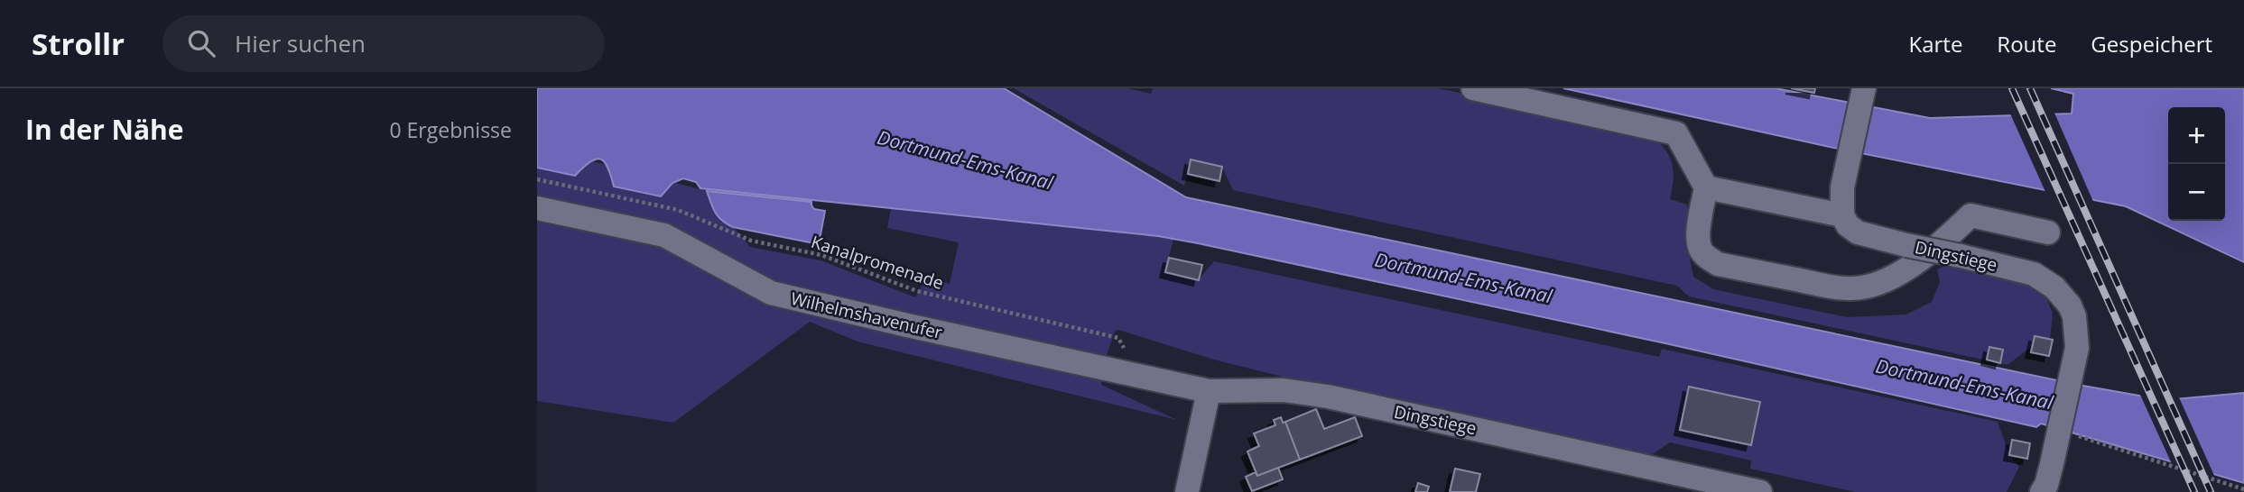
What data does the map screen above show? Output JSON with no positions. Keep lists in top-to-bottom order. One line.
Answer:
{"streets":{"street":["Dingstiege","Wilhelmshavenufer"],"path":["Kanalpromenade"]},"crossings":[["Dingstiege","Wilhelmshavenufer"]],"water":["Dortmund-Ems-Kanal"],"page":{"header":"Strollr","search":"Hier suchen","nav":["Karte","Route","Gespeichert"],"heading":["In der Nähe","0 Ergebnisse"],"map_buttons":["+","−"]}}
